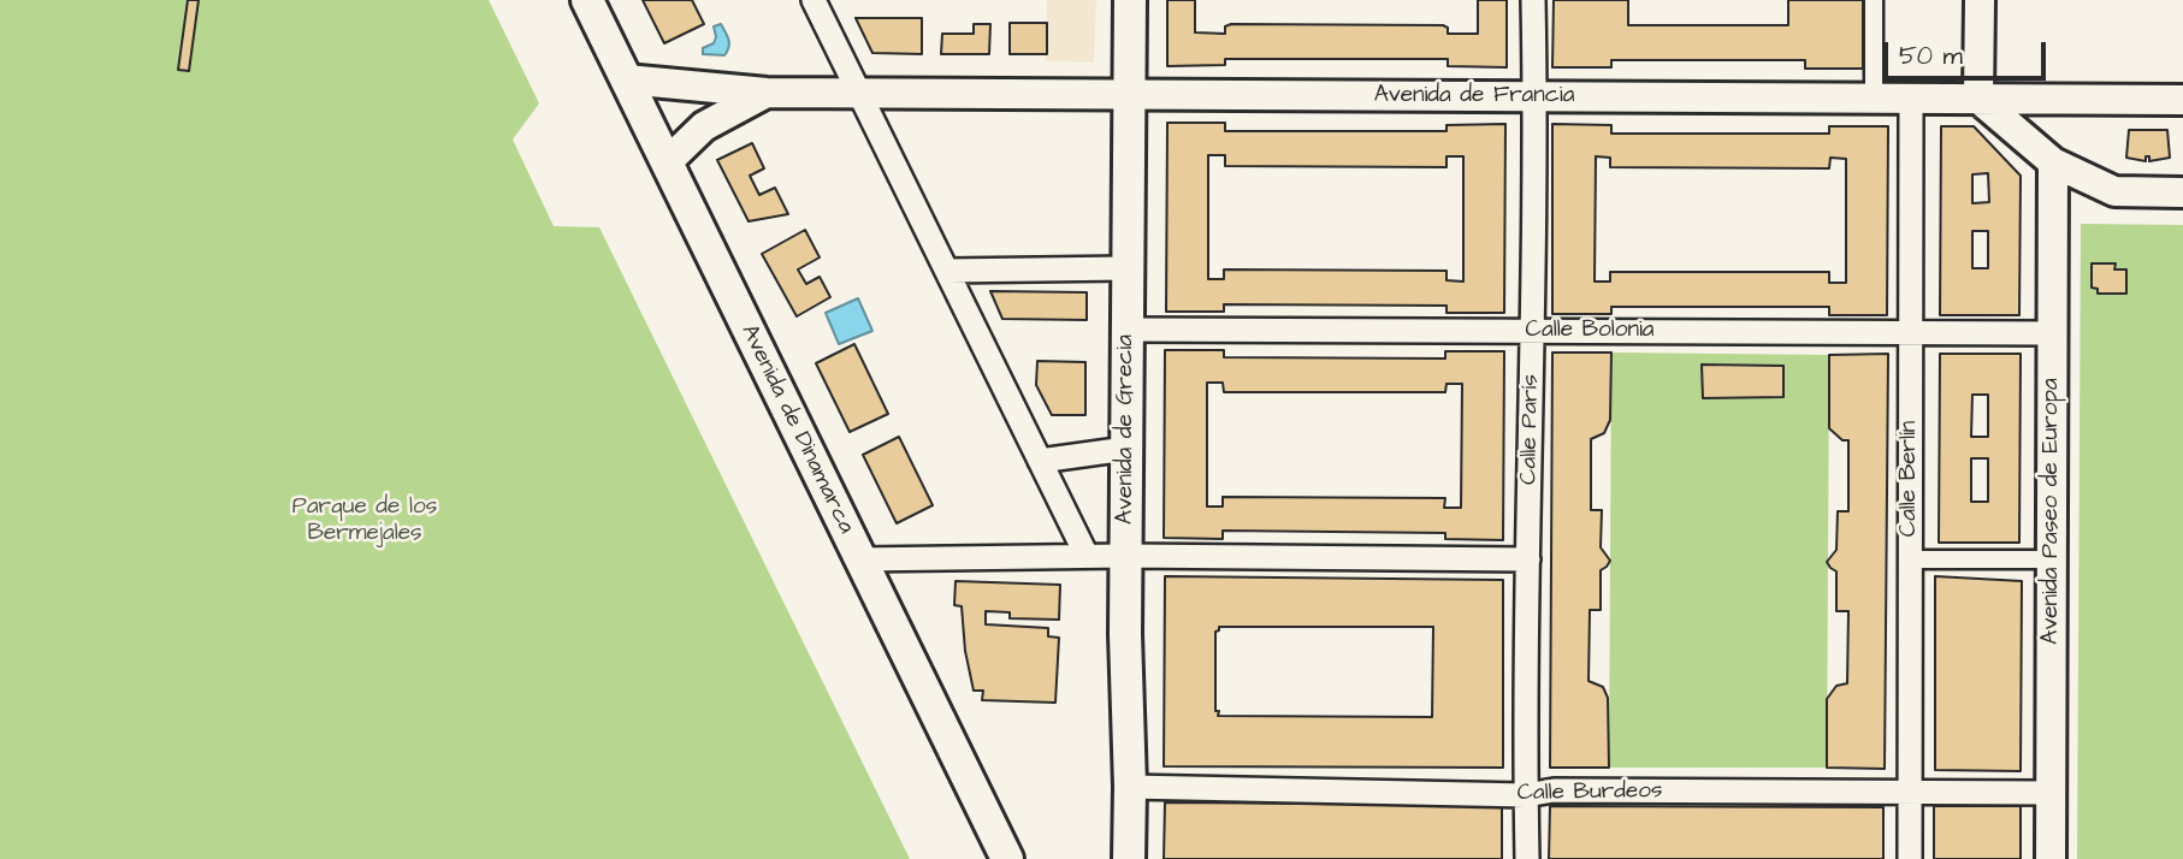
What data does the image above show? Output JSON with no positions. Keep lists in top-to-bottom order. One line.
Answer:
{"streets":{"main road":["Avenida de Dinamarca","Avenida de Grecia"],"street":["Avenida de Francia","Calle Bolonia","Calle París","Calle Berlín","Avenida Paseo de Europa","Calle Burdeos"]},"crossings":[["Avenida de Francia","Avenida de Dinamarca"],["Avenida de Francia","Avenida de Grecia"],["Avenida de Francia","Calle París"],["Avenida de Francia","Calle Berlín"],["Calle Bolonia","Avenida de Grecia"],["Calle Bolonia","Calle París"],["Calle Bolonia","Calle Berlín"],["Calle Bolonia","Avenida Paseo de Europa"],["Avenida de Grecia","Calle Burdeos"],["Calle París","Calle Burdeos"],["Calle Berlín","Calle Burdeos"],["Avenida Paseo de Europa","Calle Burdeos"]],"parks":["Parque de los Bermejales"],"scale_bar":"50 m"}
